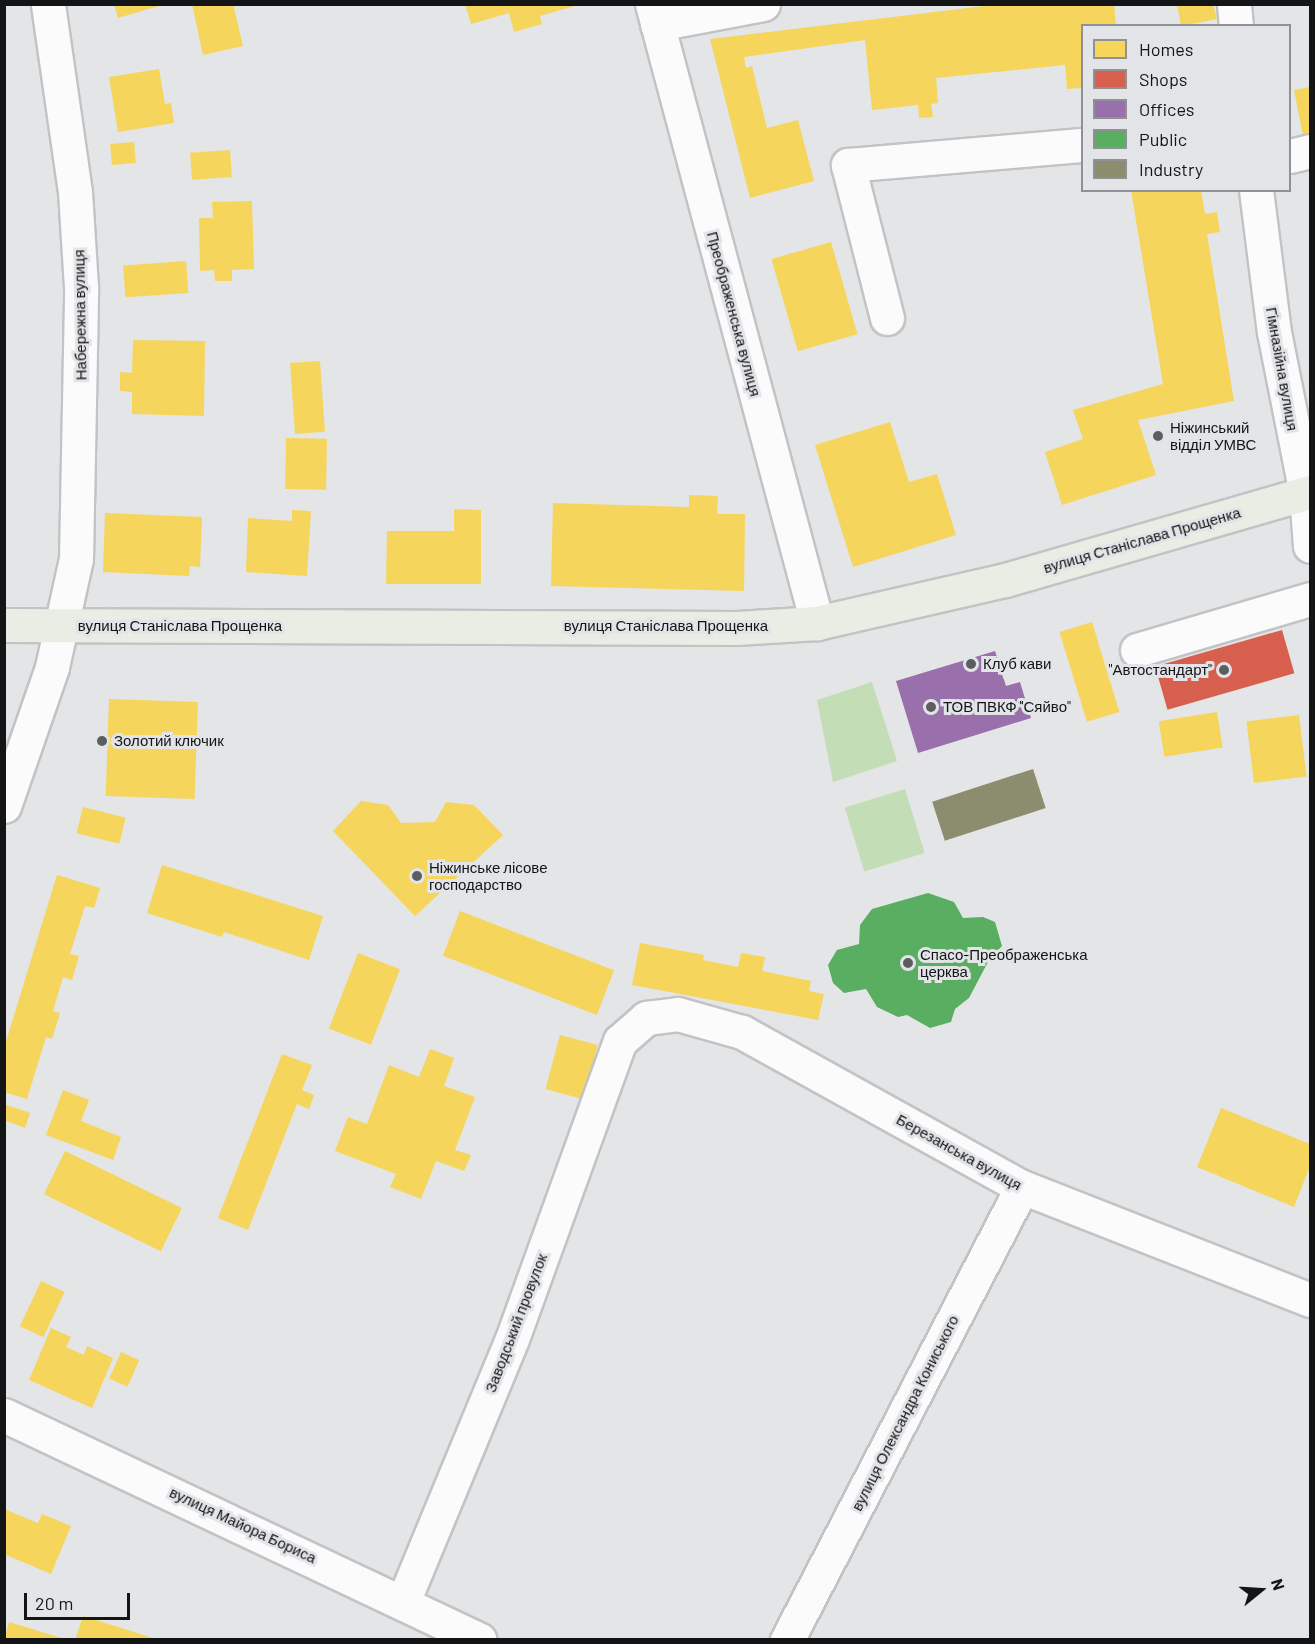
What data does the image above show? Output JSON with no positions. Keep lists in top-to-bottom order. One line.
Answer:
{"streets":{"main road":["вулиця Станіслава Прощенка"],"street":["Преображенська вулиця","Набережна вулиця","Гімназійна вулиця","Березанська вулиця","Заводський провулок","вулиця Олександра Кониського","вулиця Майора Бориса"]},"crossings":[["Преображенська вулиця","вулиця Станіслава Прощенка"],["Набережна вулиця","вулиця Станіслава Прощенка"],["Гімназійна вулиця","вулиця Станіслава Прощенка"],["Березанська вулиця","Заводський провулок"],["Березанська вулиця","вулиця Олександра Кониського"],["Заводський провулок","вулиця Майора Бориса"]],"places":["Ніжинський відділ УМВС","Клуб кави","\"Автостандарт\"","ТОВ ПВКФ \"Сяйво\"","Золотий ключик","Ніжинське лісове господарство","Спасо-Преображенська церква"],"legend":["Homes","Shops","Offices","Public","Industry"],"scale_bar":"20 m","north":"right"}
